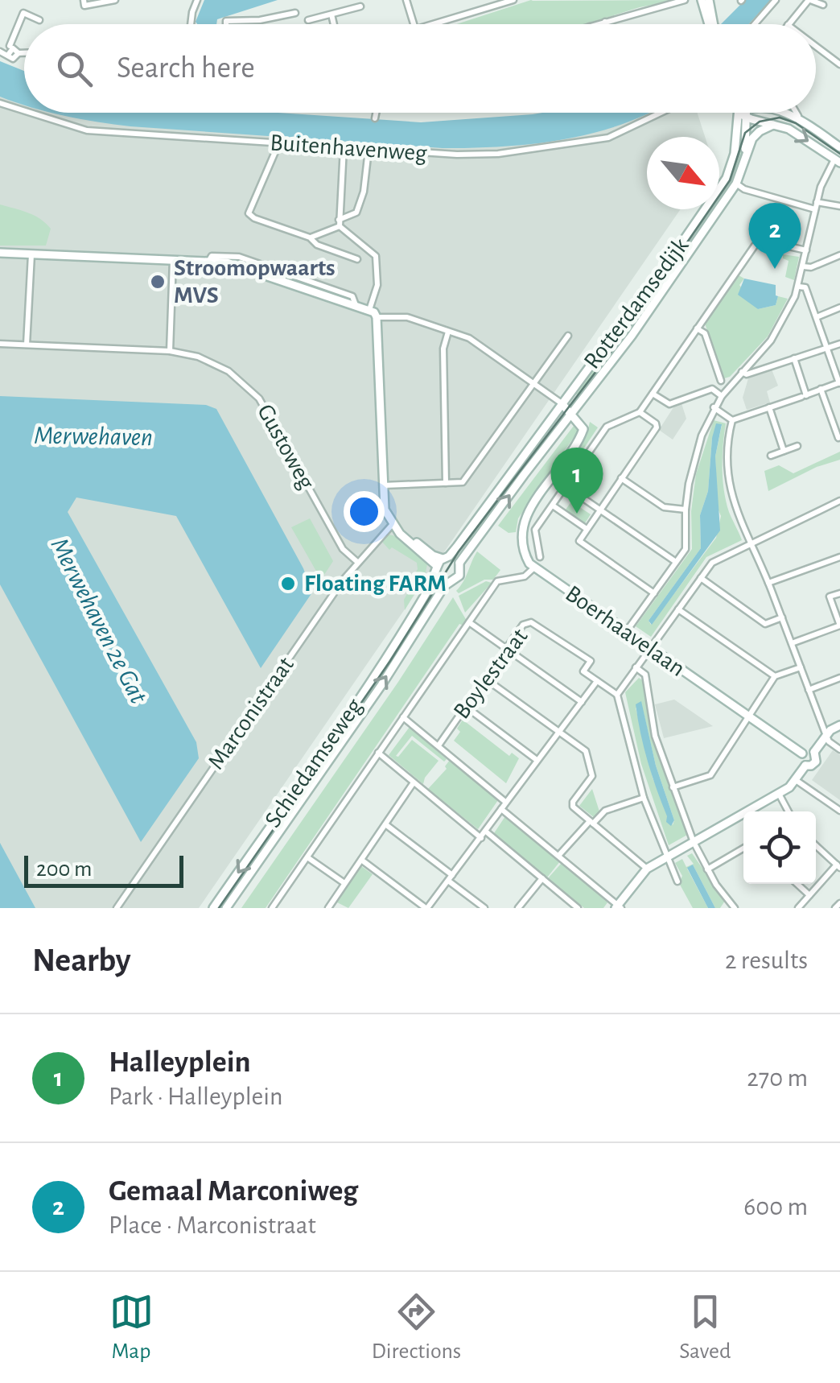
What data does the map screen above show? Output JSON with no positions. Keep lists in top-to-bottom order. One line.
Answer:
{"streets":{"main road":["Rotterdamsedijk","Boerhaavelaan","Schiedamseweg"],"street":["Buitenhavenweg","Gustoweg","Boylestraat","Marconistraat"]},"crossings":[["Rotterdamsedijk","Schiedamseweg"],["Gustoweg","Marconistraat"]],"water":["Merwehaven","Merwehaven 2e Gat"],"places":["Stroomopwaarts MVS","Floating FARM"],"scale_bar":"200 m","north":"bottom right","page":{"search":"Search here","pins":["2","1"],"scale":"200 m","heading":["Nearby","2 results"],"list":[{"mark":"1","name":"Halleyplein","note":"Park · Halleyplein","value":"270 m"},{"mark":"2","name":"Gemaal Marconiweg","note":"Place · Marconistraat","value":"600 m"}],"nav":["Map","Directions","Saved"]}}
